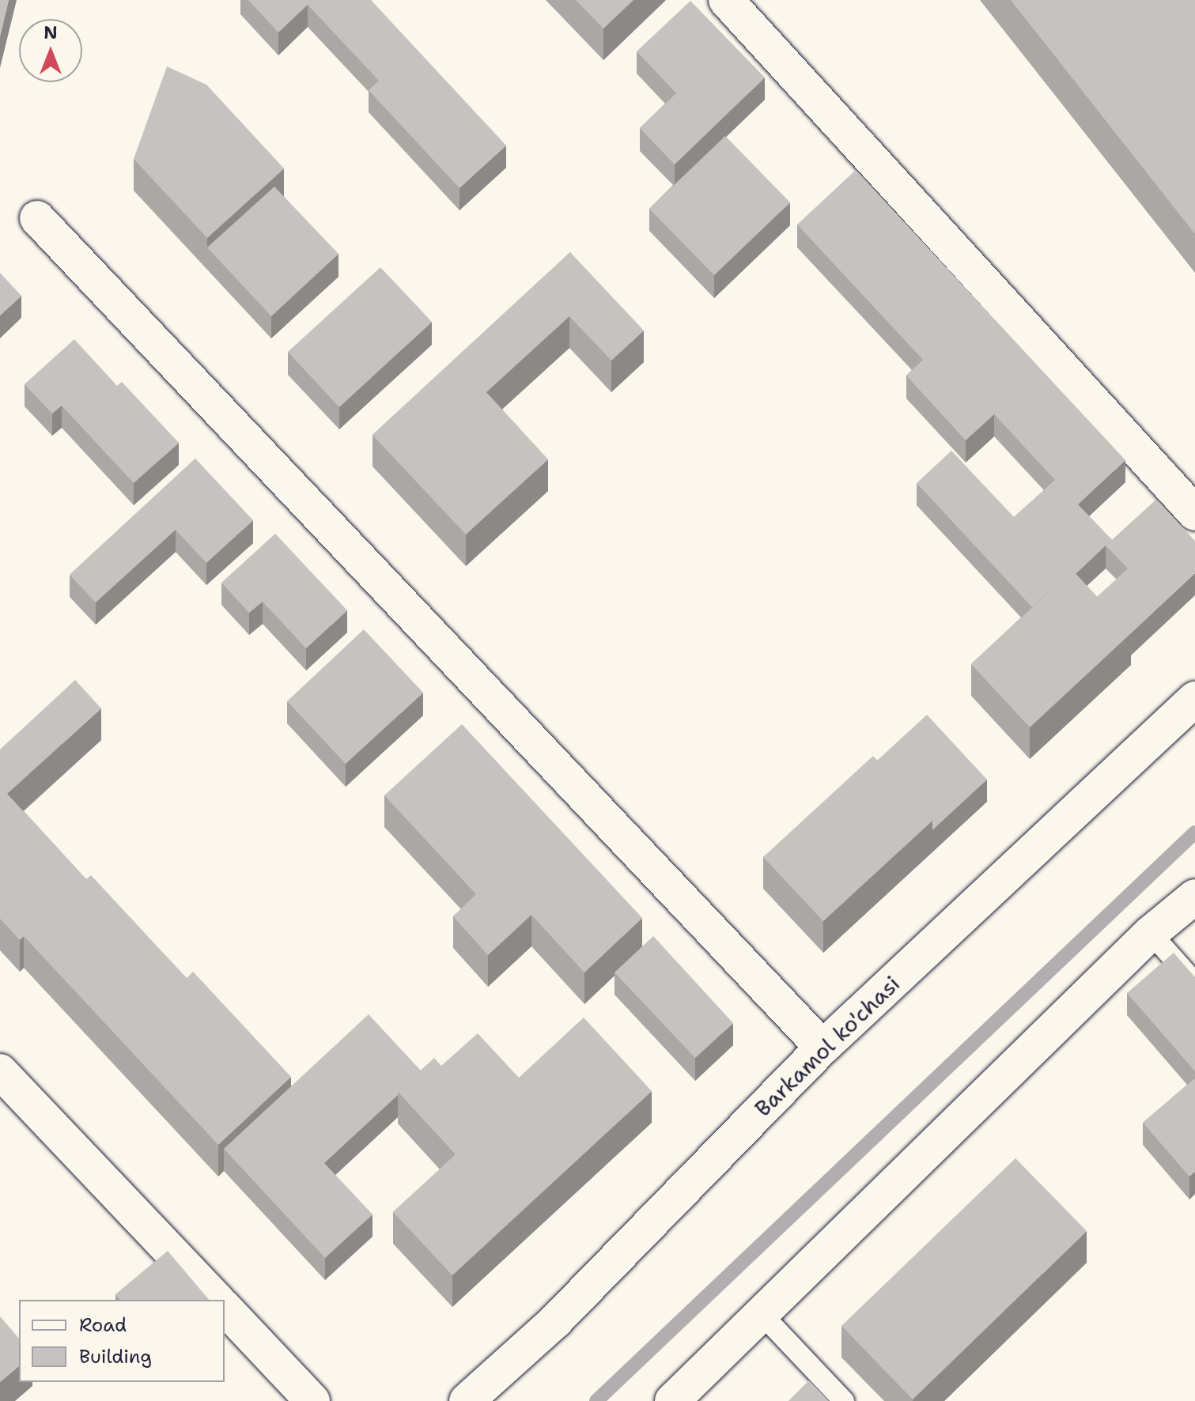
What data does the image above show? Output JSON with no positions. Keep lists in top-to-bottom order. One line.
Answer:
{"streets":{"street":["Barkamol ko'chasi"]},"legend":["Road","Building"],"north":"top"}
